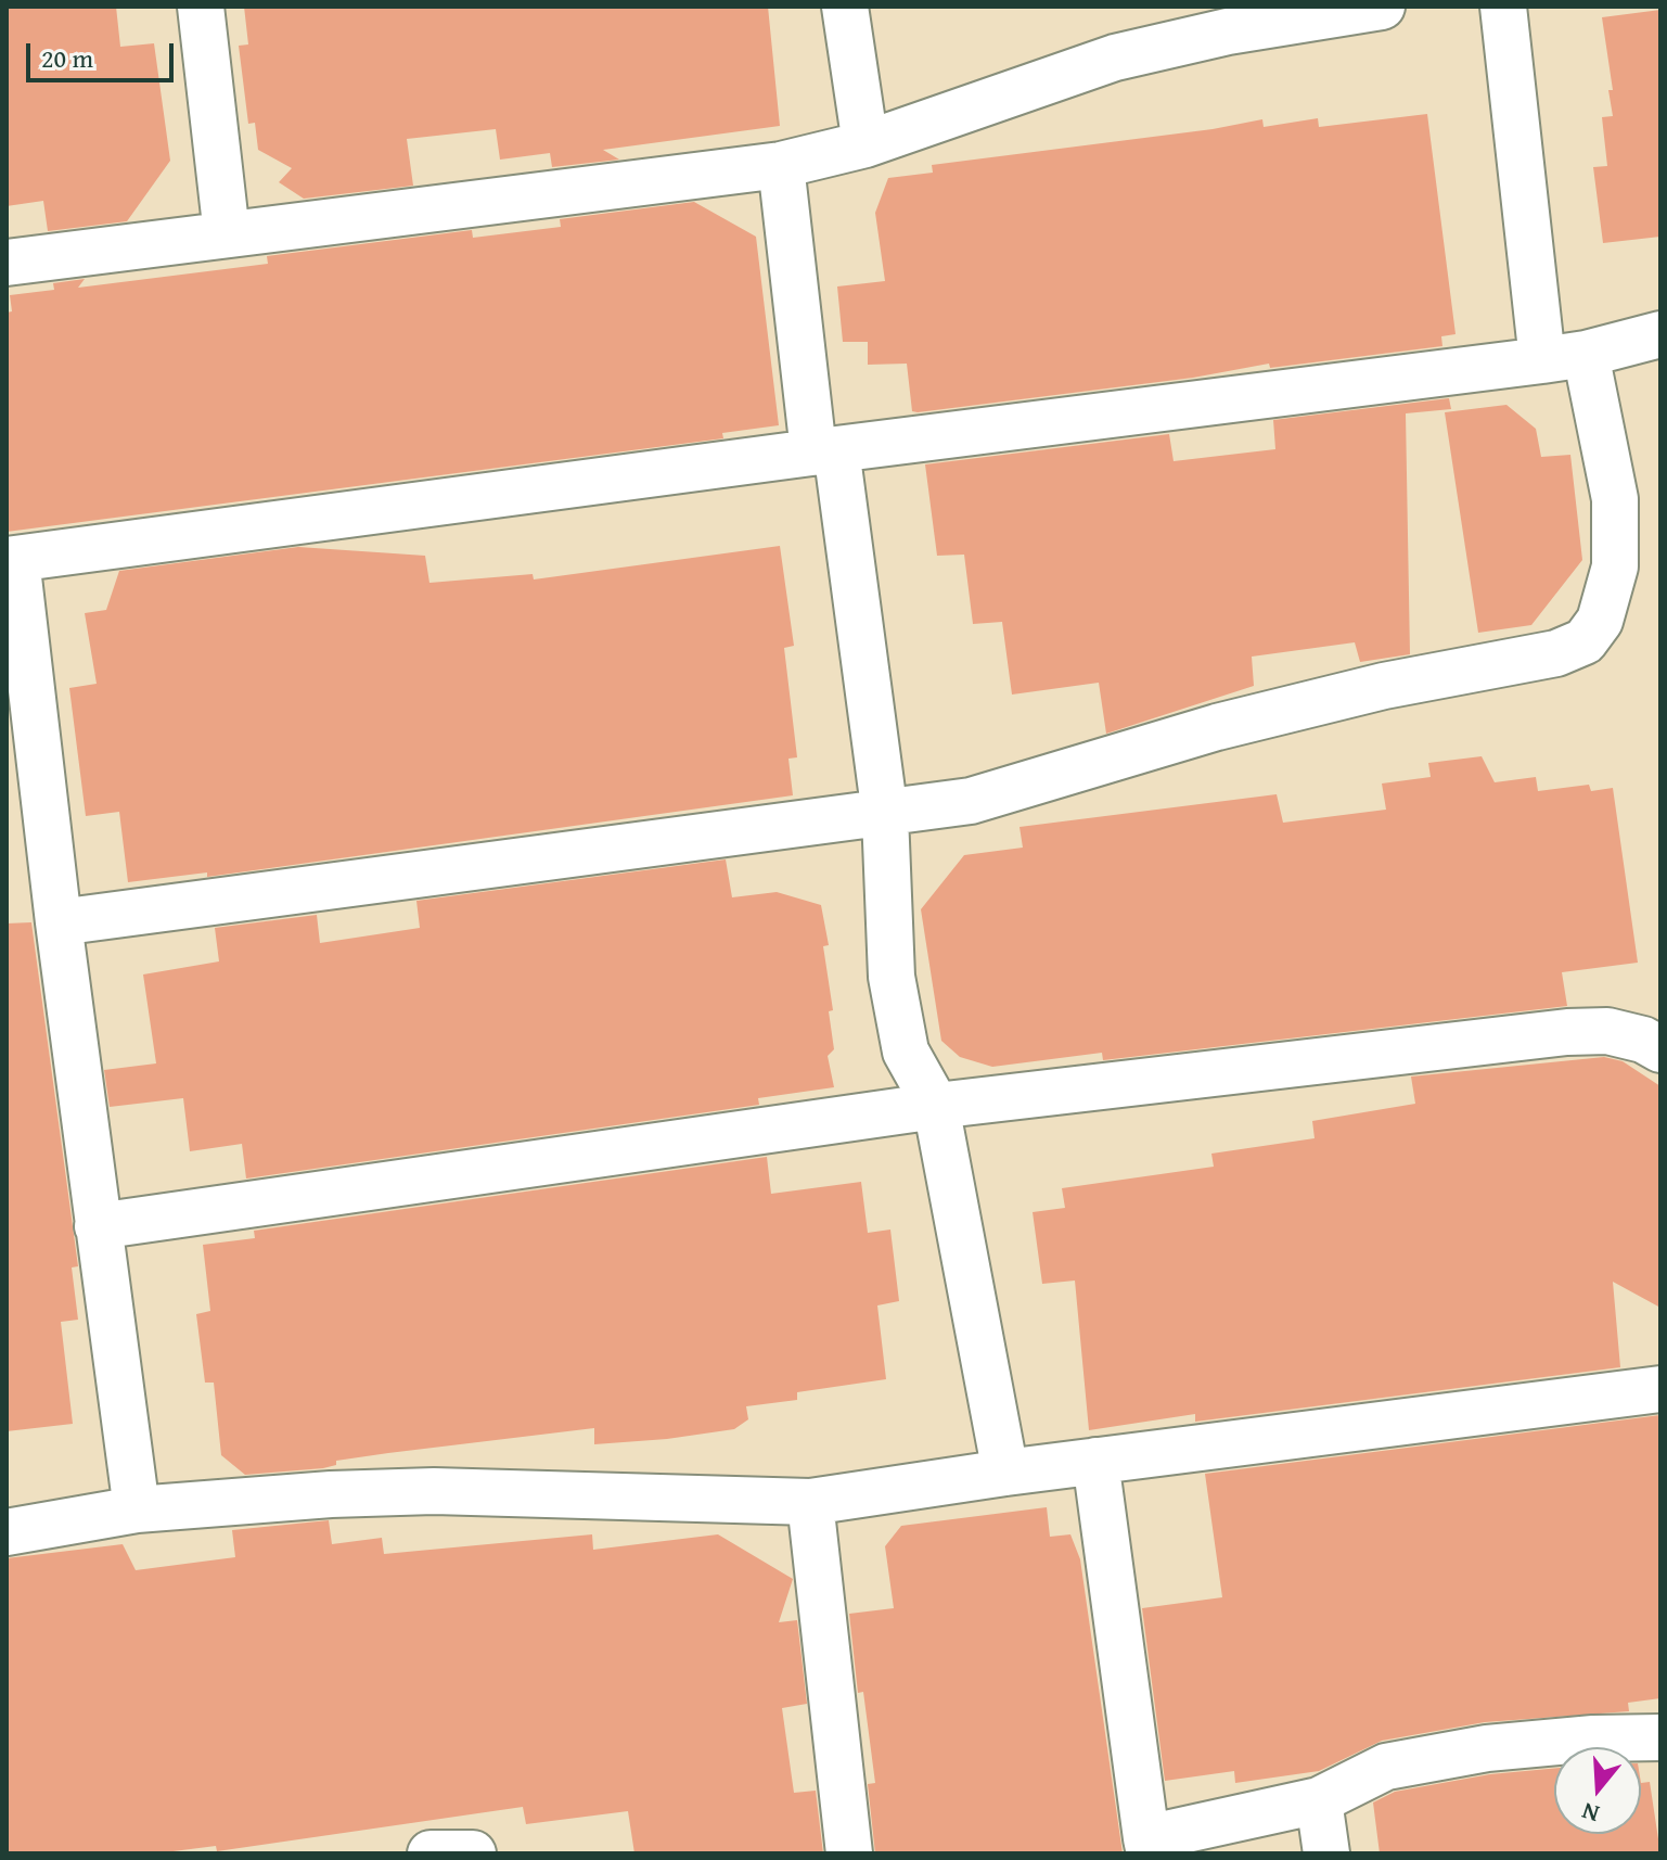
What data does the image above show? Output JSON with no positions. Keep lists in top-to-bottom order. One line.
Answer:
{"scale_bar":"20 m","north":"bottom"}
